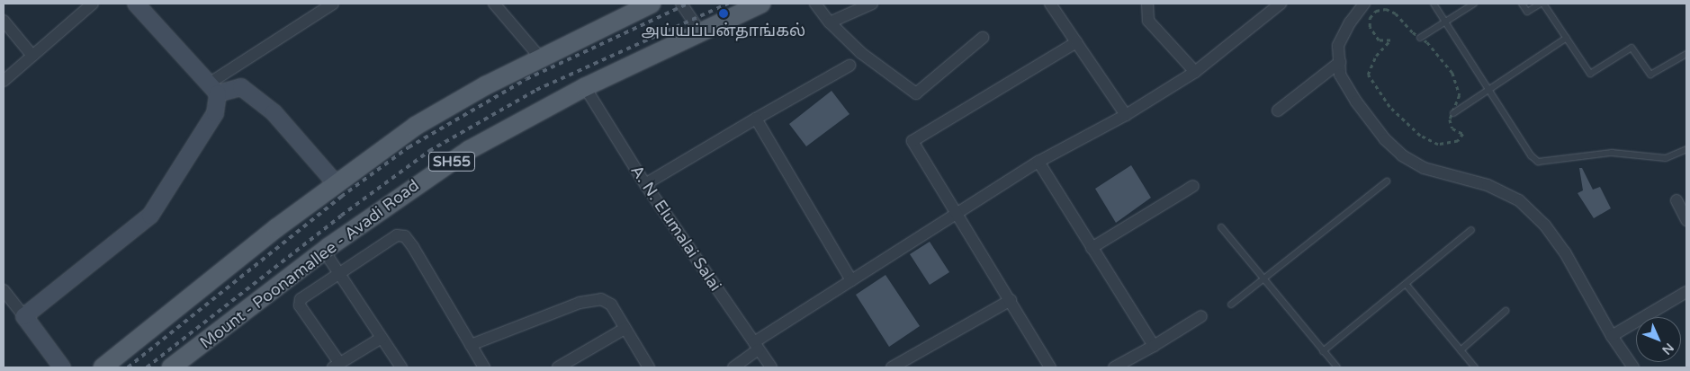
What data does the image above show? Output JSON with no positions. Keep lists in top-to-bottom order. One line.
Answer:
{"streets":{"main road":["SH55","Mount - Poonamallee - Avadi Road"],"street":["A. N. Elumalai Salai"]},"crossings":[["A. N. Elumalai Salai","Mount - Poonamallee - Avadi Road"]],"places":["அய்யப்பன்தாங்கல்"],"north":"bottom right"}
